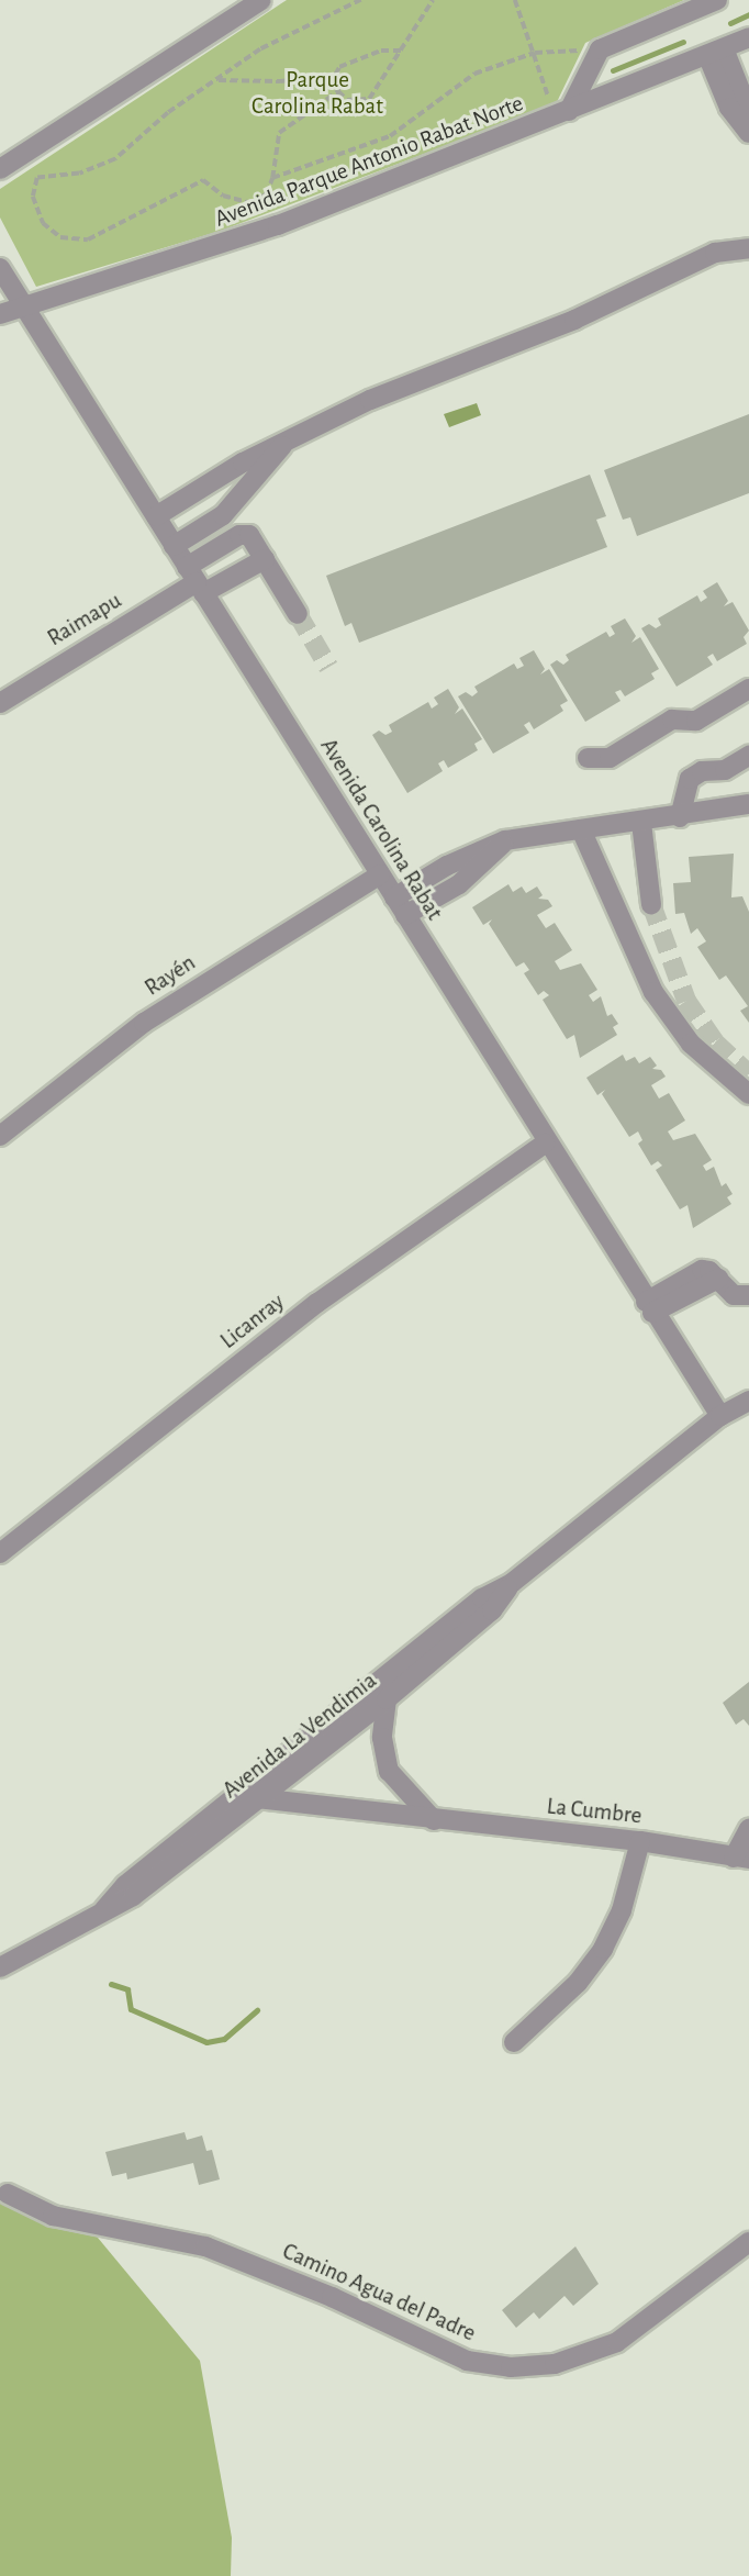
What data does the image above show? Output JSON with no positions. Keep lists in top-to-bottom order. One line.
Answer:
{"streets":{"street":["Avenida Parque Antonio Rabat Norte","Raimapu","Avenida Carolina Rabat","Rayén","Licanray","Avenida La Vendimia","La Cumbre","Camino Agua del Padre"]},"crossings":[["Avenida Parque Antonio Rabat Norte","Avenida Carolina Rabat"],["Raimapu","Avenida Carolina Rabat"],["Avenida Carolina Rabat","Rayén"],["Avenida Carolina Rabat","Licanray"],["Avenida Carolina Rabat","Avenida La Vendimia"],["Avenida La Vendimia","La Cumbre"]],"parks":["Parque Carolina Rabat"]}
